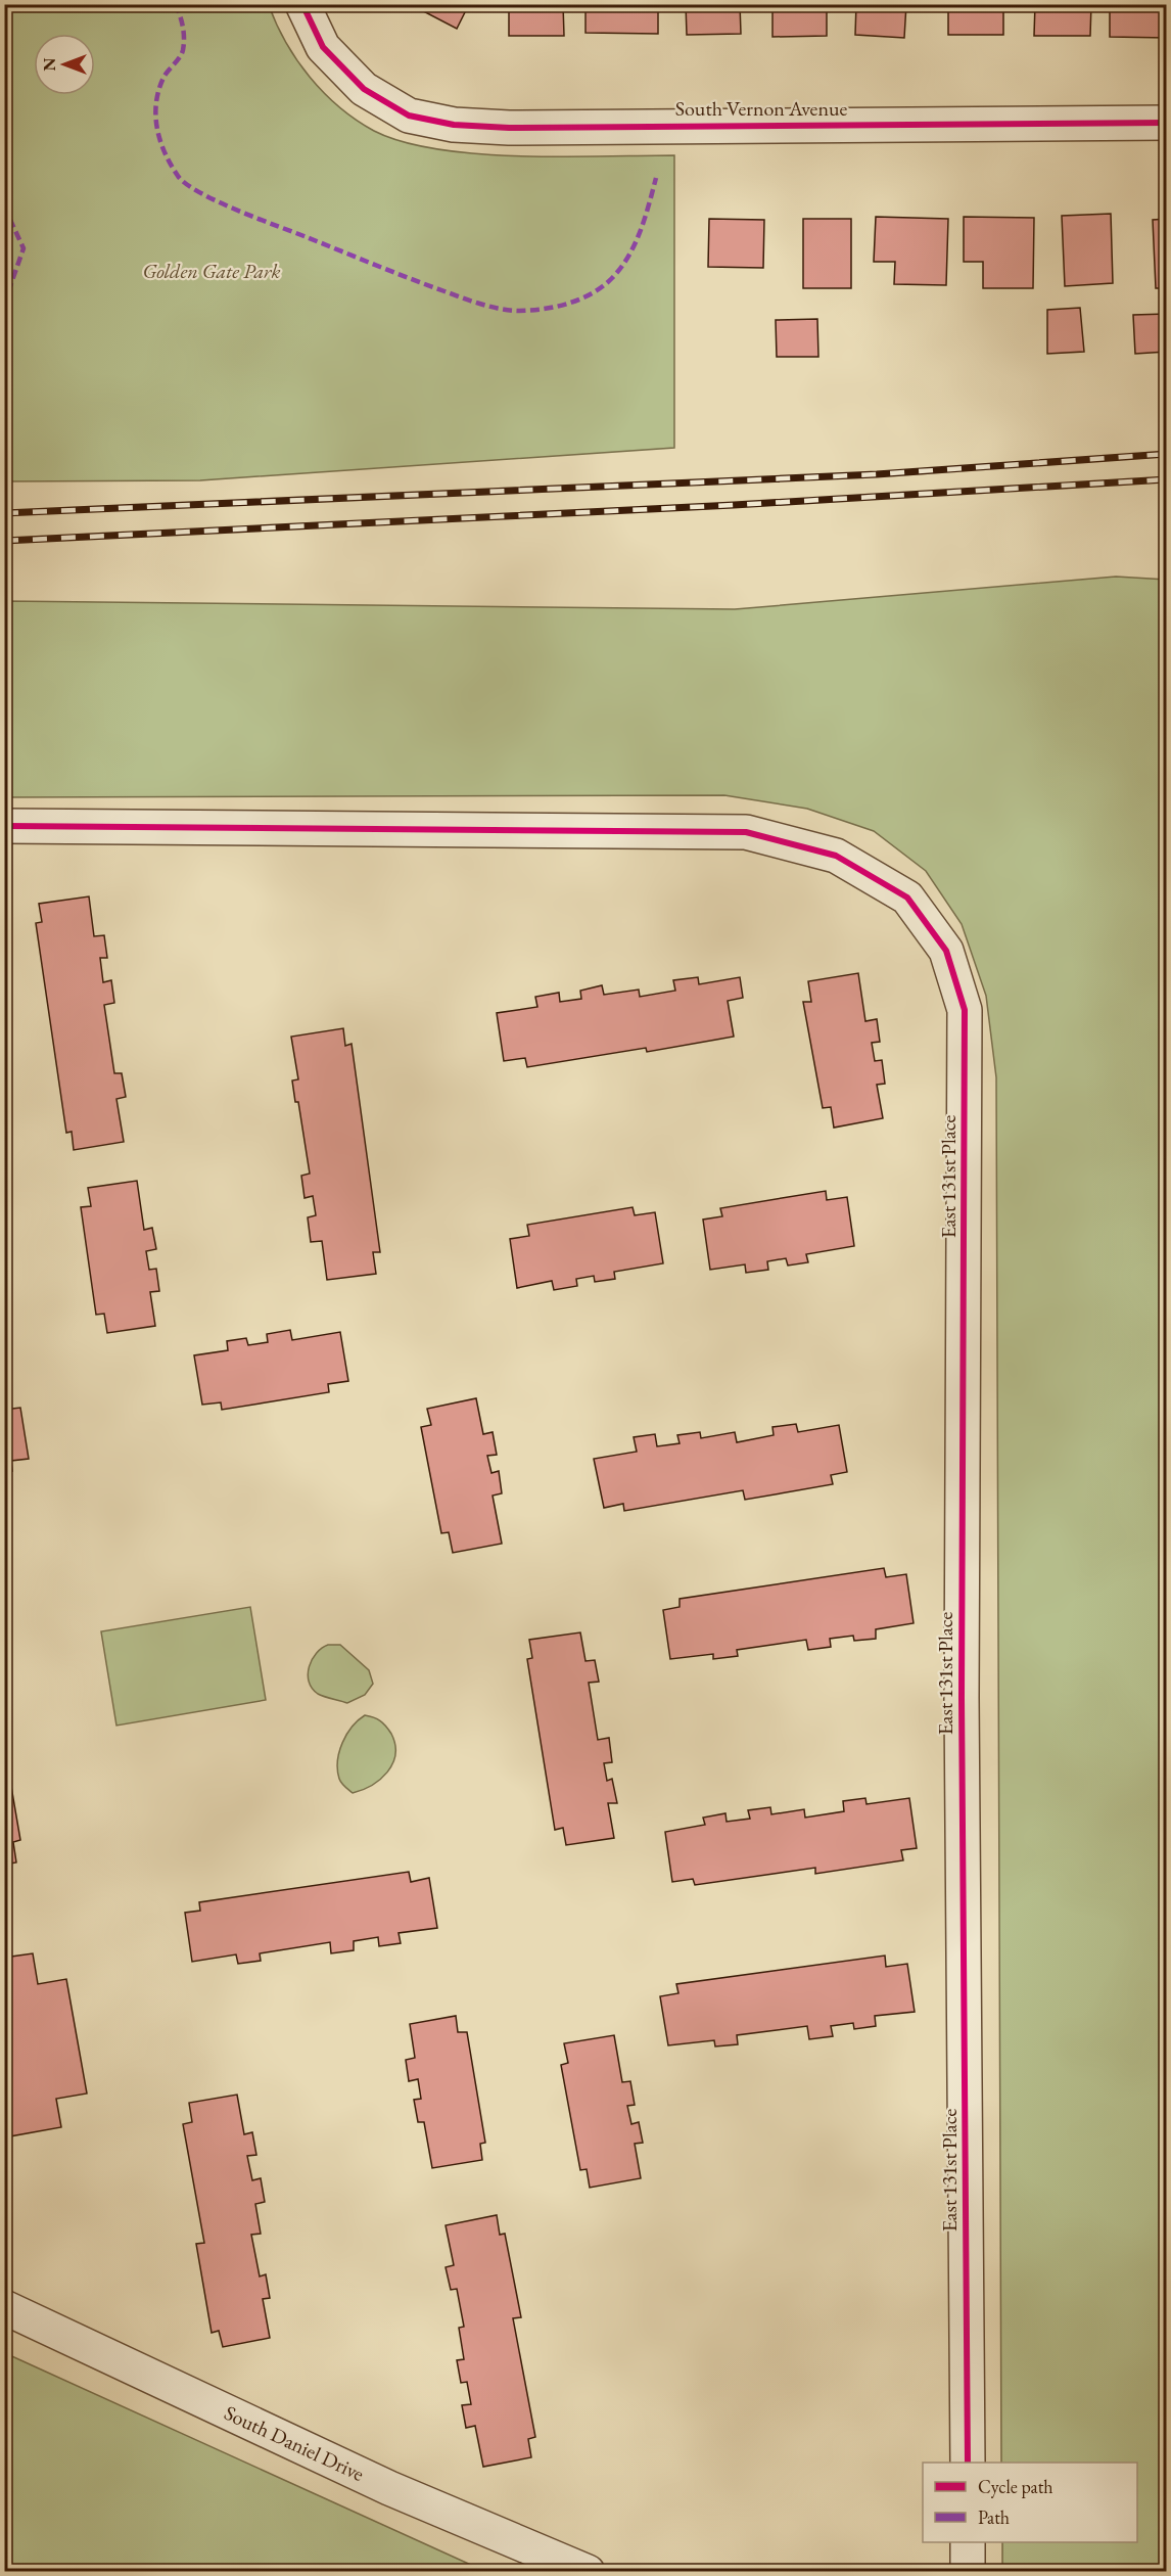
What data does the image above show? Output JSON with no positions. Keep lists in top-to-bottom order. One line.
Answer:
{"streets":{"street":["South Vernon Avenue","East 131st Place","South Daniel Drive"]},"parks":["Golden Gate Park"],"legend":["Cycle path","Path"],"north":"left"}
